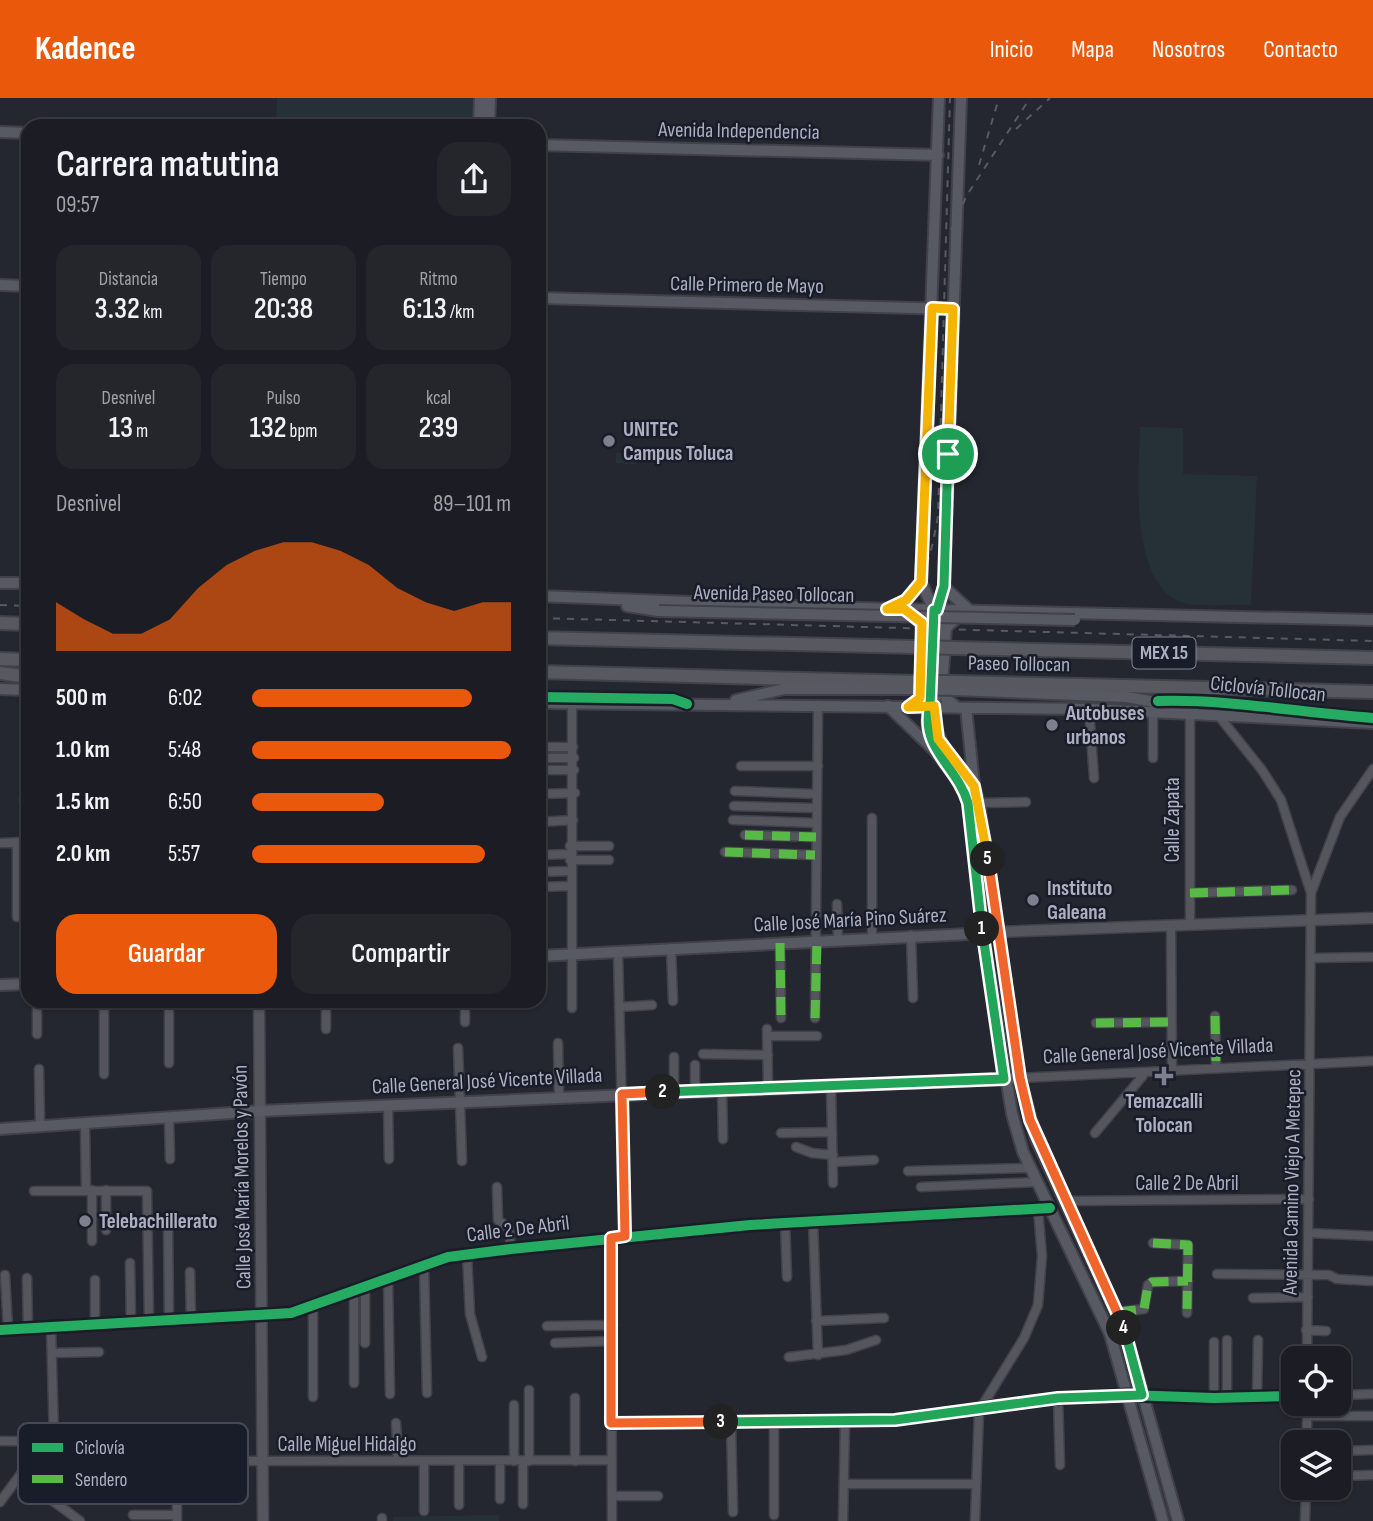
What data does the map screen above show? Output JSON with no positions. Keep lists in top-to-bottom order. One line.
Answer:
{"streets":{"highway":["MEX 15","Paseo Tollocan"],"main road":["Avenida Independencia","Calle Primero de Mayo","Avenida Paseo Tollocan","Calle José María Pino Suárez","Calle General José Vicente Villada"],"street":["Calle Zapata","Calle José María Morelos y Pavón","Avenida Camino Viejo A Metepec","Calle 2 De Abril","Calle Miguel Hidalgo"],"cycle path":["Ciclovía Tollocan"]},"crossings":[["Calle Zapata","Calle José María Pino Suárez"],["Calle José María Pino Suárez","Avenida Camino Viejo A Metepec"],["Calle General José Vicente Villada","Calle José María Morelos y Pavón"],["Calle General José Vicente Villada","Avenida Camino Viejo A Metepec"],["Calle José María Morelos y Pavón","Calle 2 De Abril"],["Calle José María Morelos y Pavón","Calle Miguel Hidalgo"],["Avenida Camino Viejo A Metepec","Calle 2 De Abril"]],"places":{"other":["UNITEC Campus Toluca","Autobuses urbanos","Instituto Galeana","Telebachillerato"],"health":["Temazcalli Tolocan"]},"legend":["Ciclovía","Sendero"],"page":{"header":"Kadence","nav":["Inicio","Mapa","Nosotros","Contacto"],"heading":["Carrera matutina","09:57"],"stats":[["Distancia","3.32 km"],["Tiempo","20:38"],["Ritmo","6:13 /km"],["Desnivel","13 m"],["Pulso","132 bpm"],["kcal","239"]],"chart":["Desnivel","89–101 m"],"list":[{"name":"500 m","note":"6:02"},{"name":"1.0 km","note":"5:48"},{"name":"1.5 km","note":"6:50"},{"name":"2.0 km","note":"5:57"}],"pins":["5","1","2","4","3"],"buttons":["Guardar","Compartir"]}}
